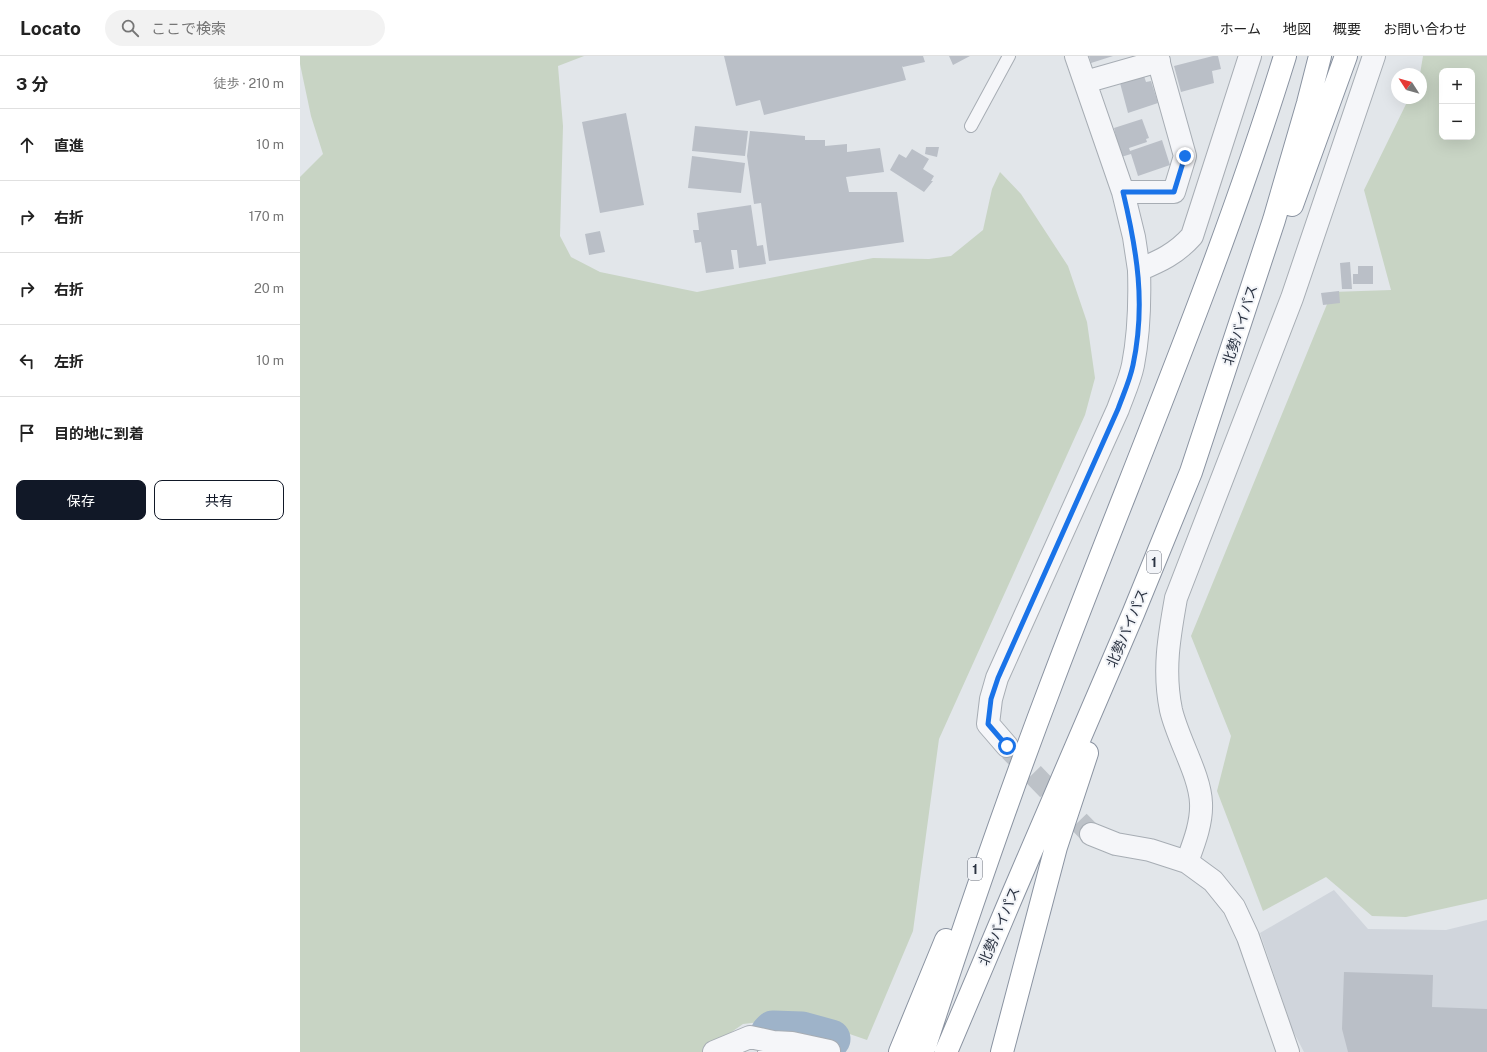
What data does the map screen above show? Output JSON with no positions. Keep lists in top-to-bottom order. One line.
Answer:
{"streets":{"highway":["北勢バイパス","1"]},"crossings":[["北勢バイパス","1"]],"north":"top left","page":{"header":"Locato","search":"ここで検索","nav":["ホーム","地図","概要","お問い合わせ"],"heading":["3 分","徒歩 · 210 m"],"map_buttons":["+","−"],"list":[["直進","10 m"],["右折","170 m"],["右折","20 m"],["左折","10 m"],"目的地に到着"],"buttons":["保存","共有"]}}
